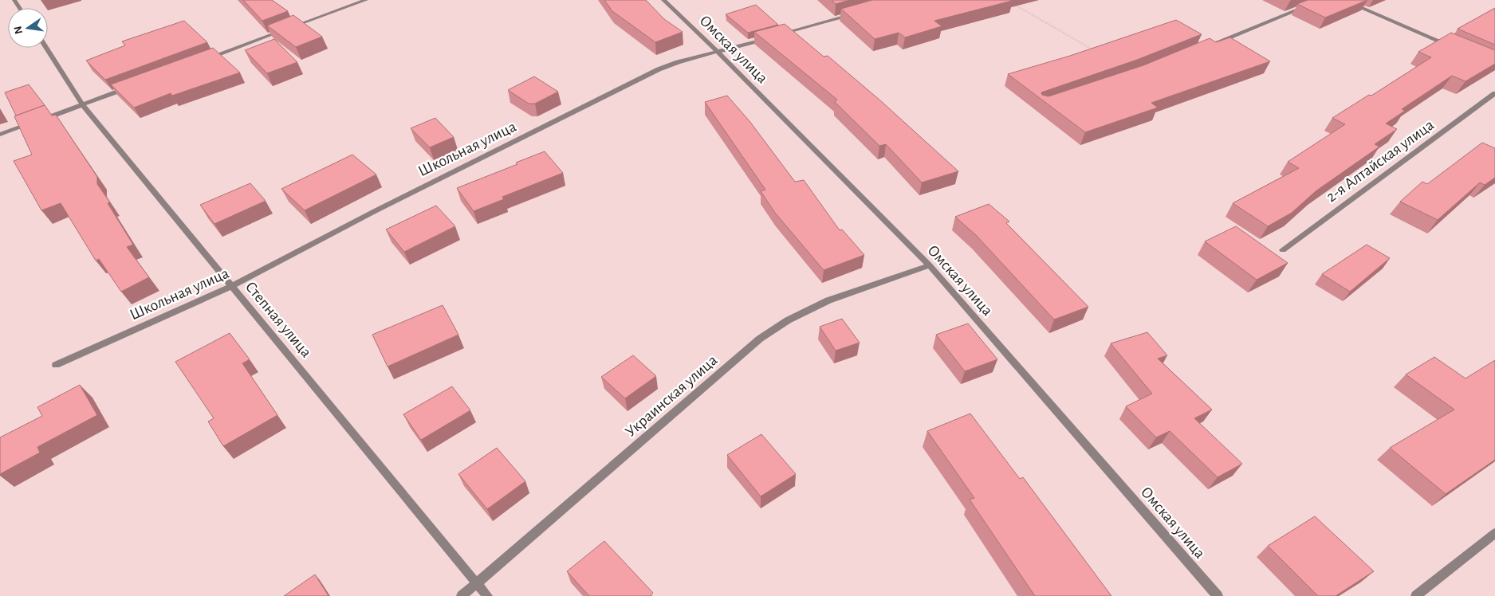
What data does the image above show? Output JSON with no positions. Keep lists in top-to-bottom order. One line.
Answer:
{"streets":{"street":["Омская улица","Школьная улица","2-я Алтайская улица","Степная улица","Украинская улица"]},"crossings":[["Омская улица","Школьная улица"],["Омская улица","Украинская улица"],["Школьная улица","Степная улица"],["Степная улица","Украинская улица"]],"north":"left"}
